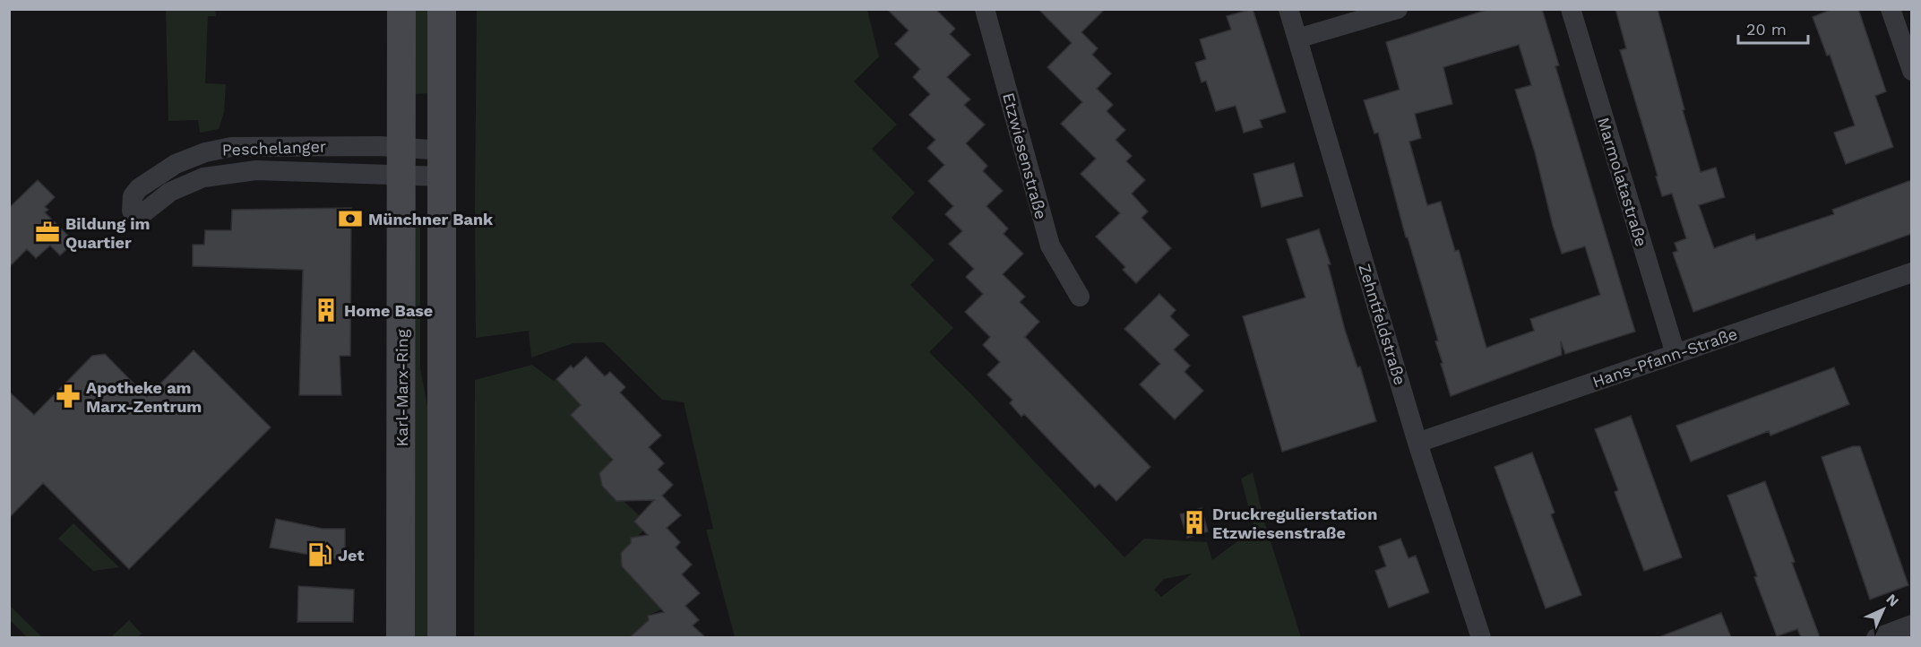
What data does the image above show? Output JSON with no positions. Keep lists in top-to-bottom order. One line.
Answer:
{"streets":{"main road":["Karl-Marx-Ring"],"street":["Peschelanger","Etzwiesenstraße","Marmolatastraße","Zehntfeldstraße","Hans-Pfann-Straße"]},"crossings":[["Peschelanger","Karl-Marx-Ring"],["Marmolatastraße","Hans-Pfann-Straße"],["Zehntfeldstraße","Hans-Pfann-Straße"]],"places":{"bank":["Münchner Bank"],"office":["Bildung im Quartier"],"building":["Home Base","Druckregulierstation Etzwiesenstraße"],"pharmacy":["Apotheke am Marx-Zentrum"],"fuel station":["Jet"]},"scale_bar":"20 m","north":"top right"}
